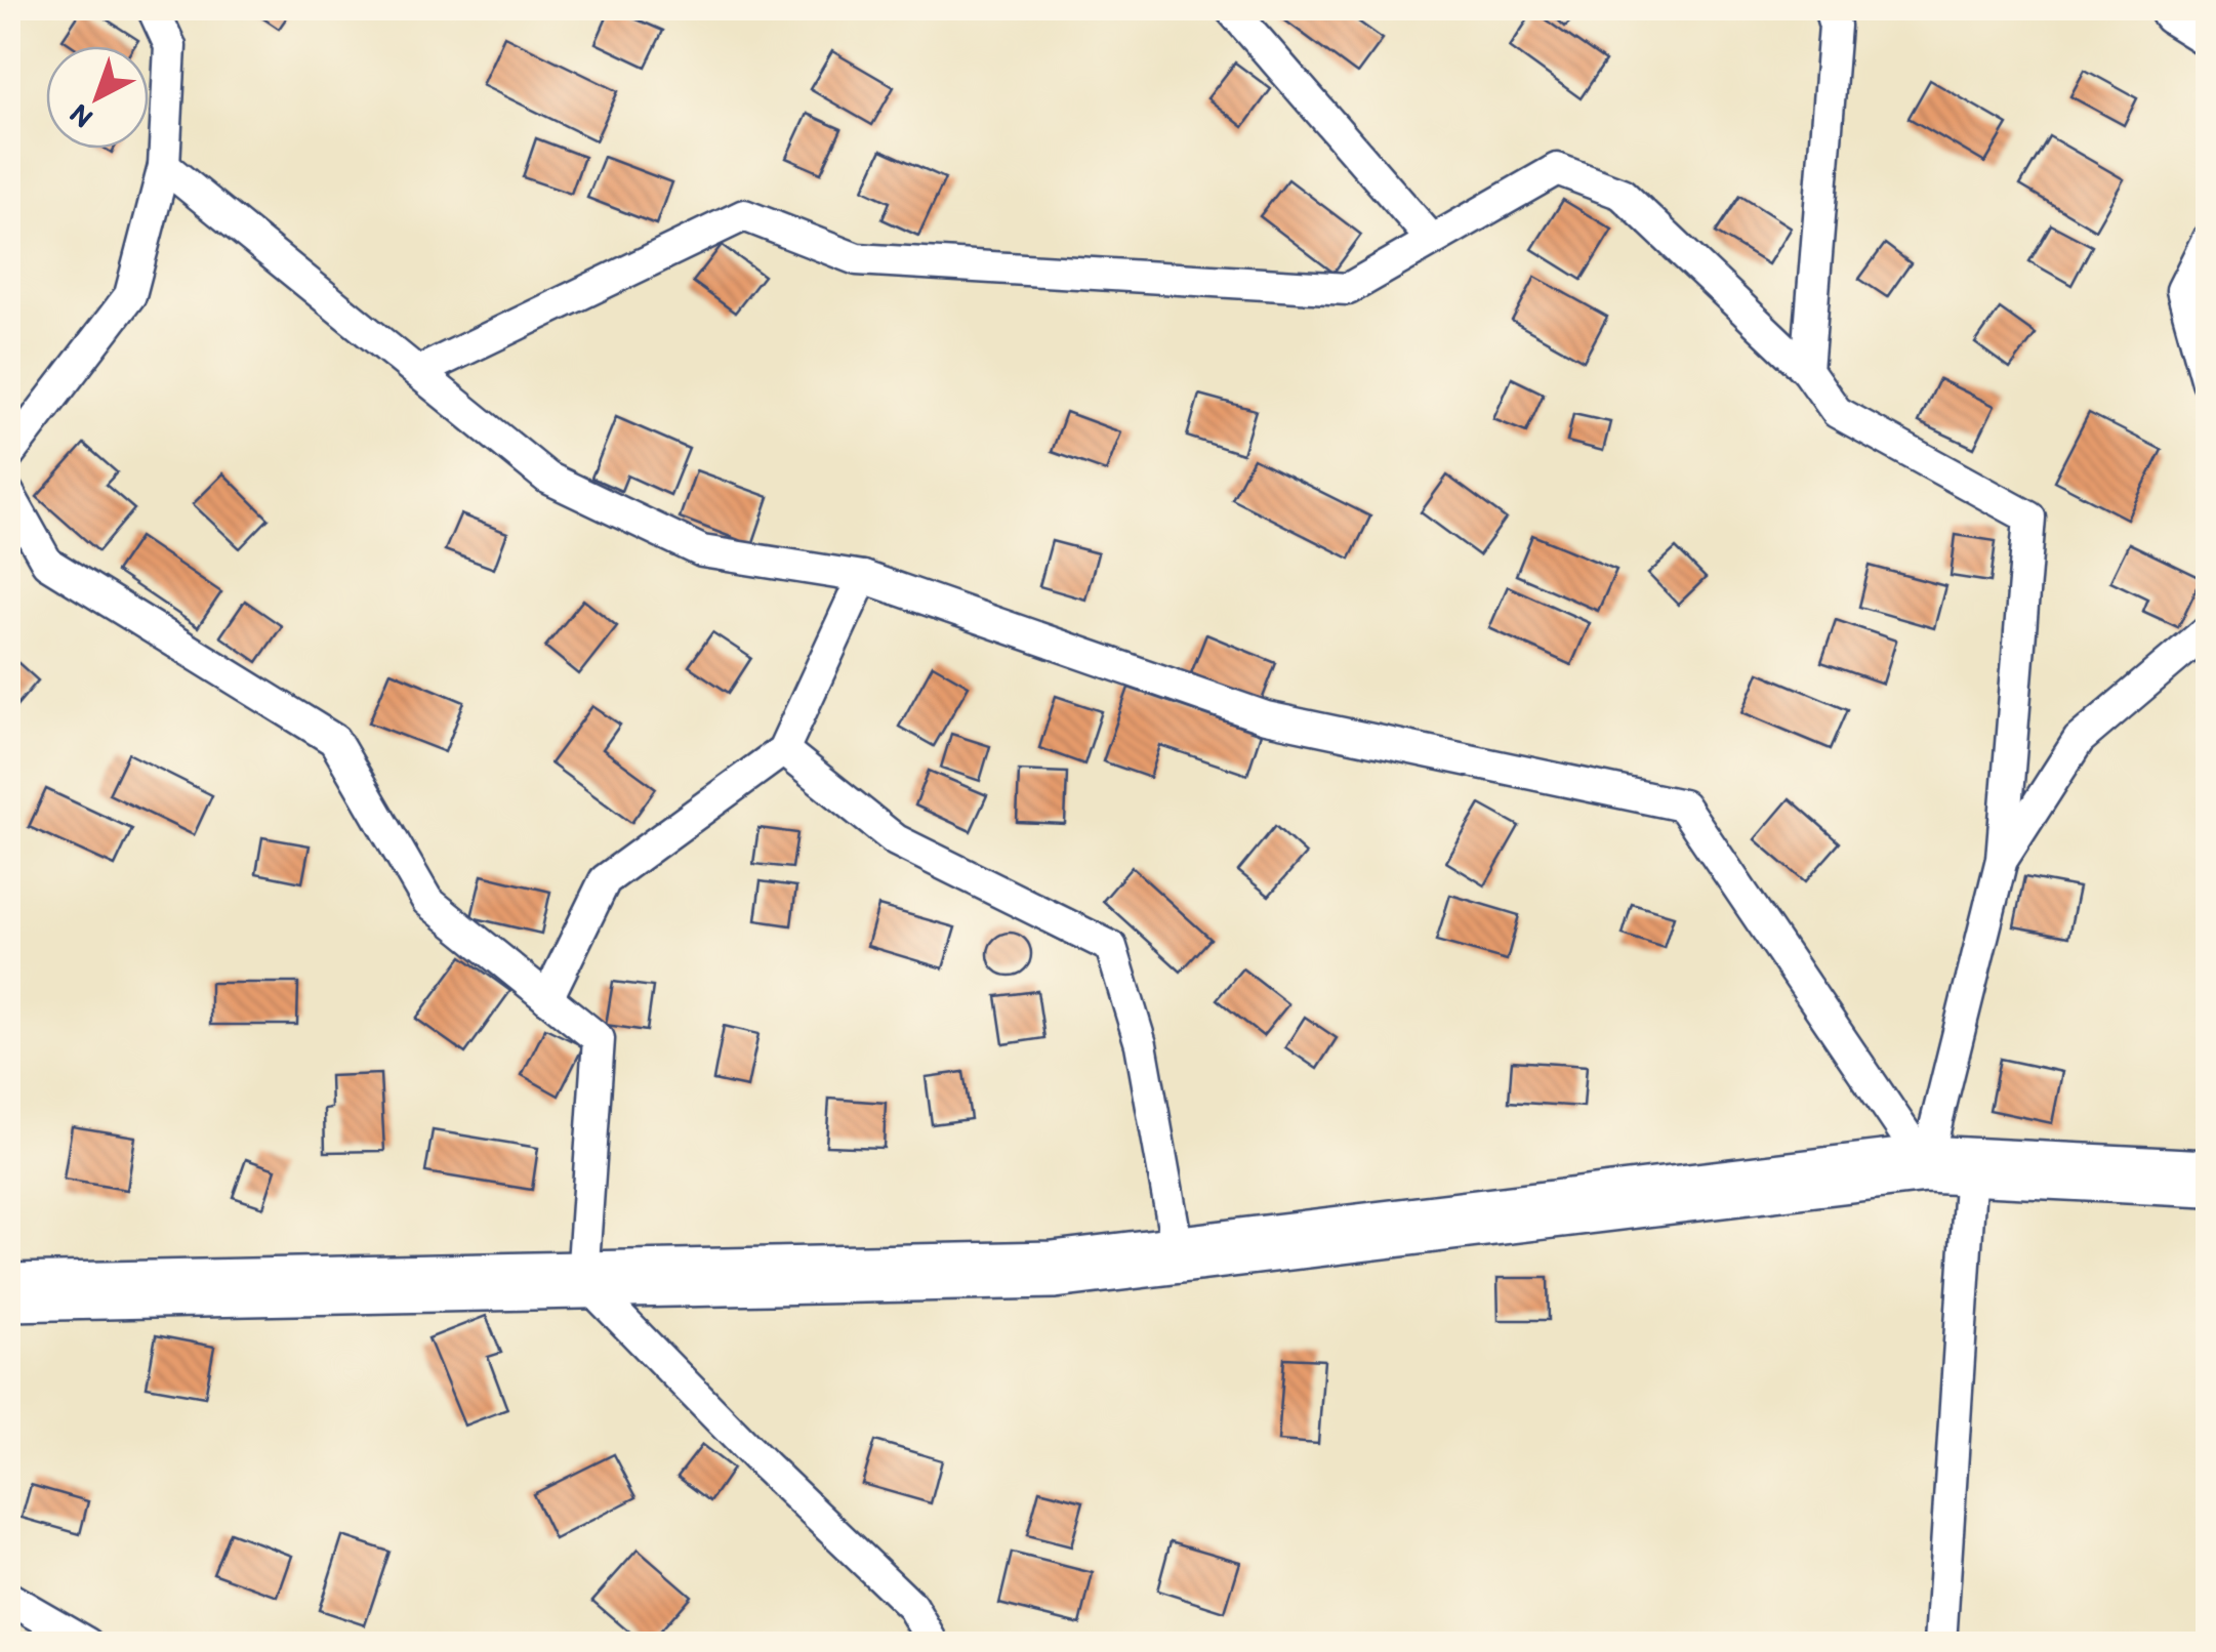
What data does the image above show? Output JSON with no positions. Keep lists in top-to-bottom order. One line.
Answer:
{"north":"bottom left"}
